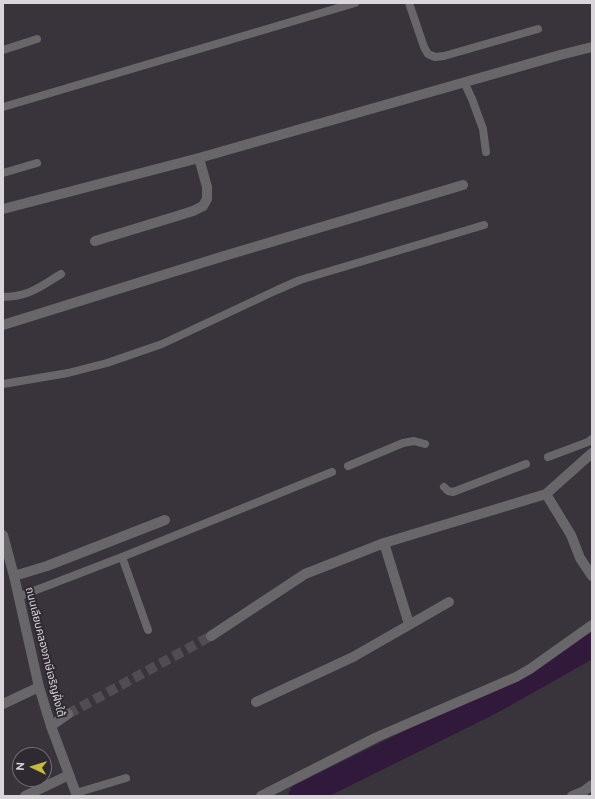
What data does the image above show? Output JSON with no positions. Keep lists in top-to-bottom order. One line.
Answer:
{"streets":{"street":["ถนนเลียบคลองภาษีเจริญฝั่งใต้"]},"north":"left"}
